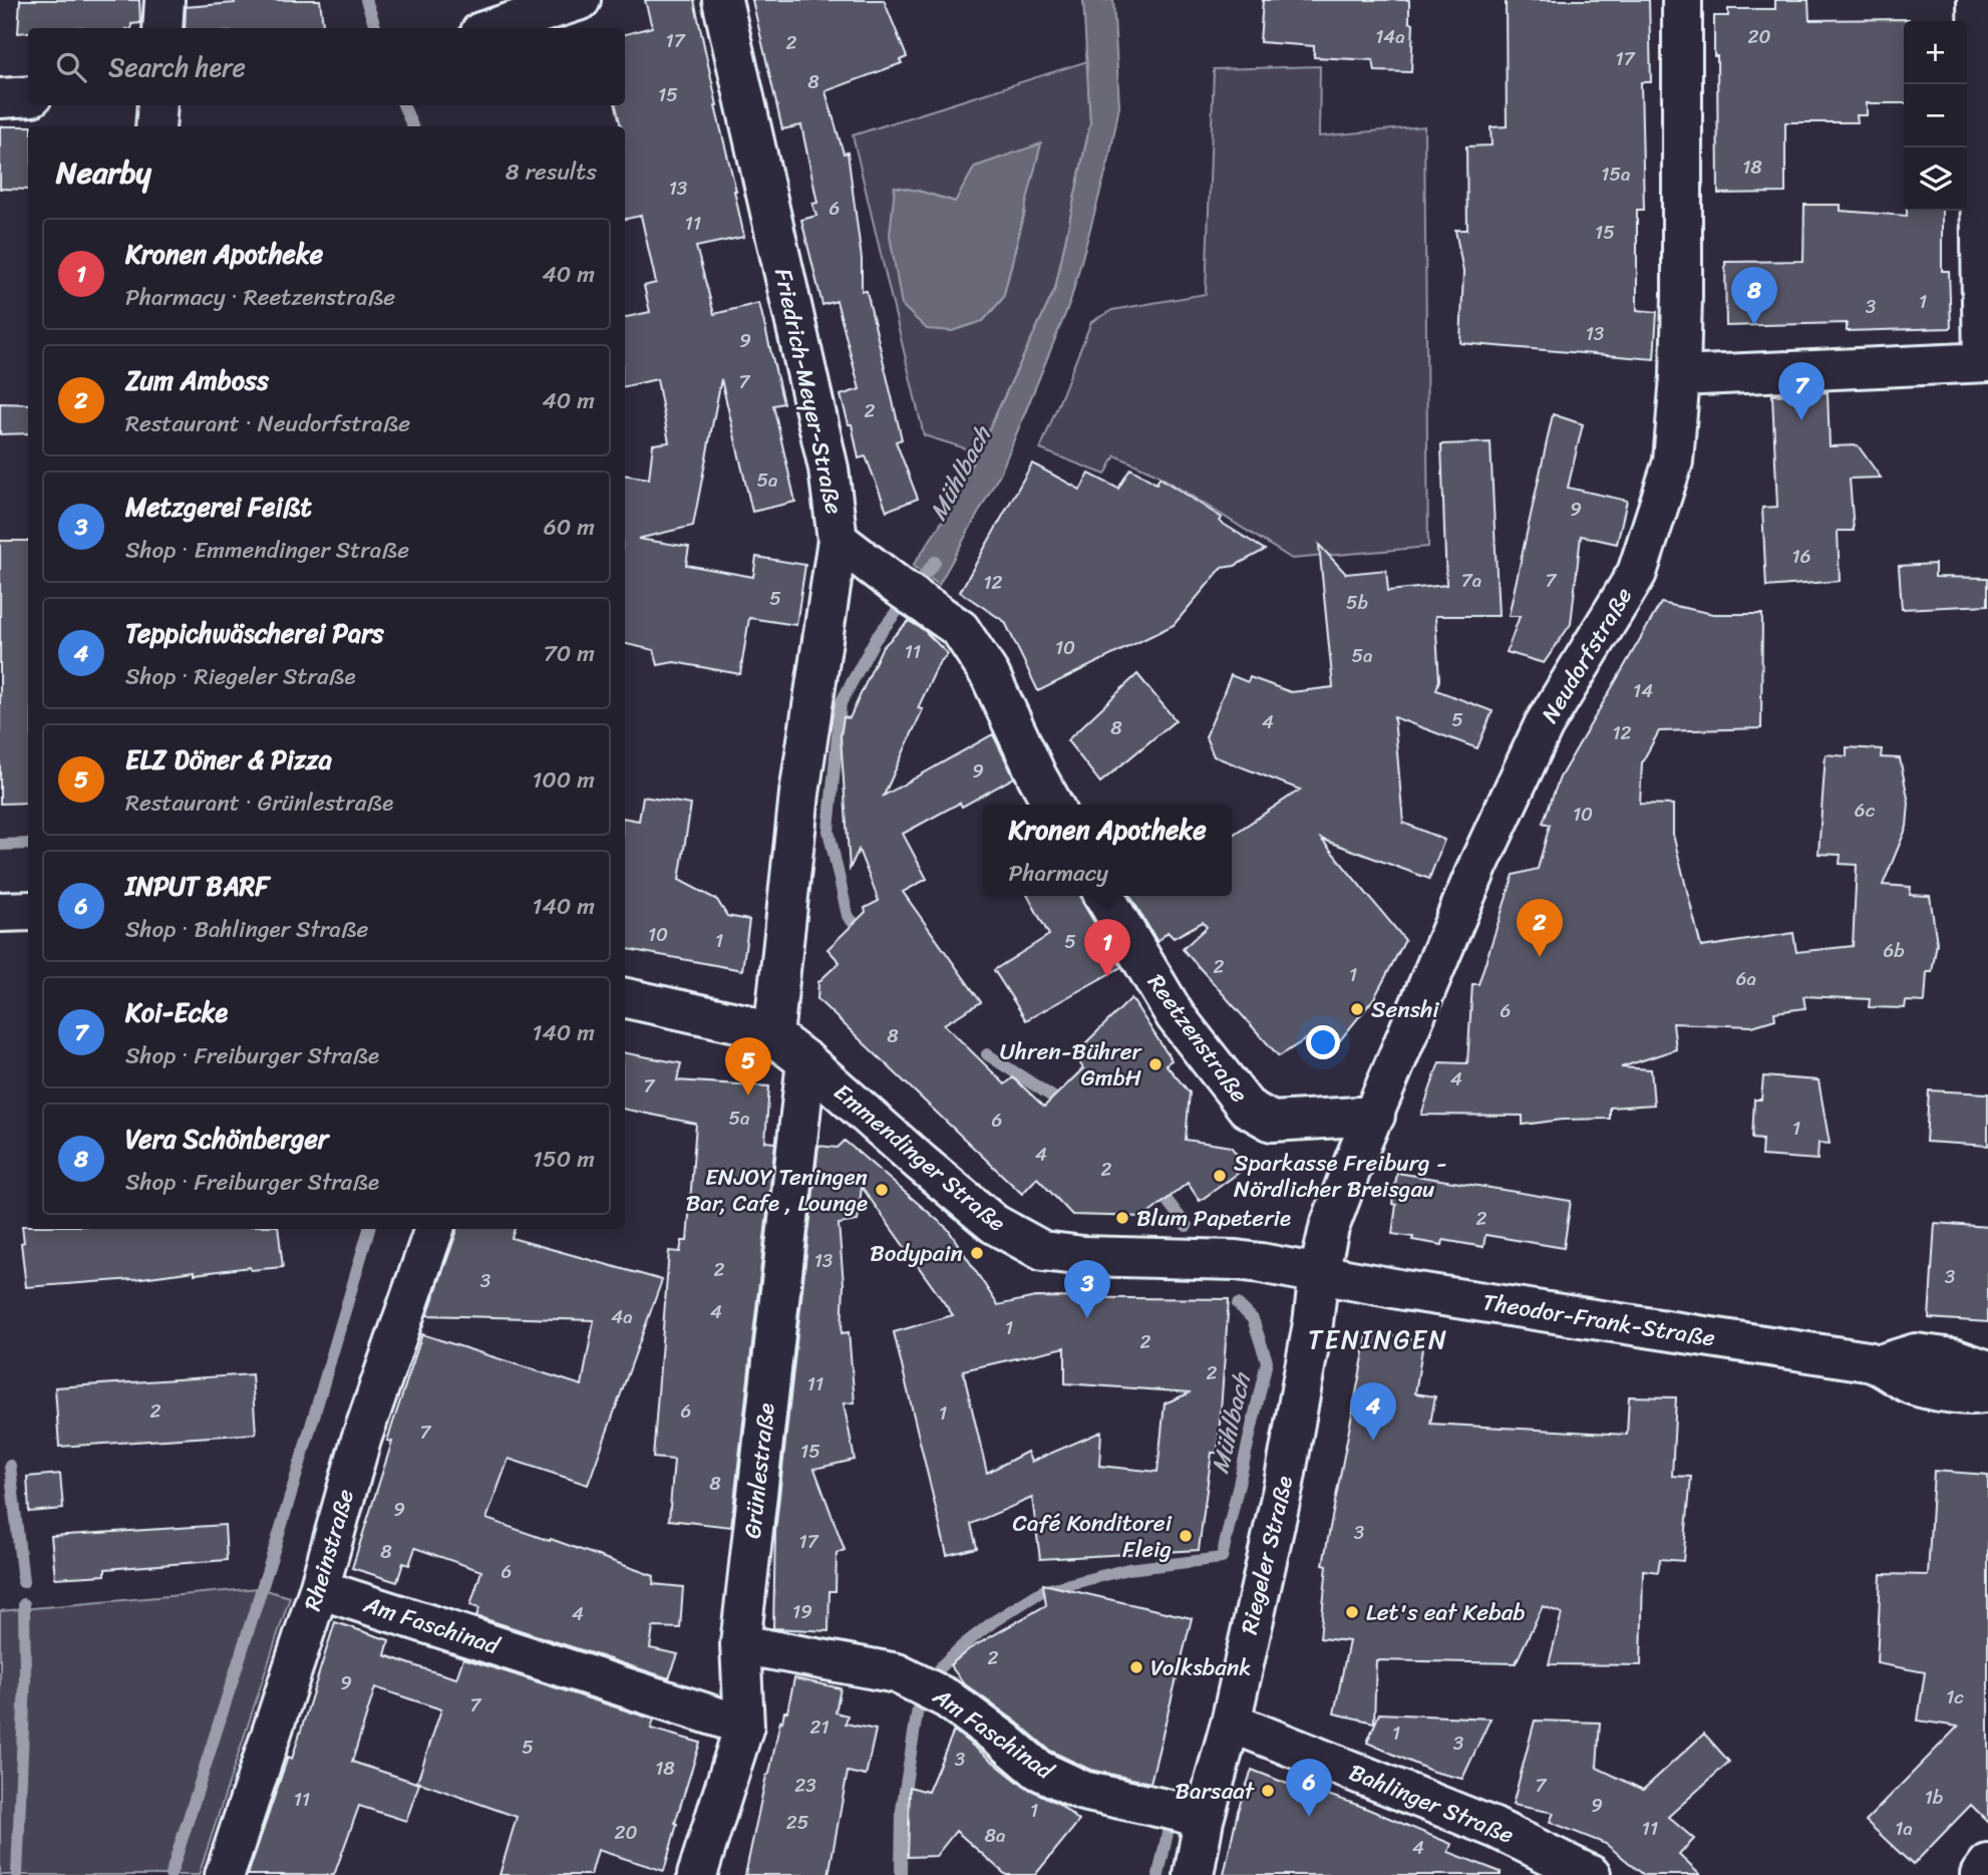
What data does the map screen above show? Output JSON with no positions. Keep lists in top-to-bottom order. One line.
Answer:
{"streets":{"street":["Friedrich-Meyer-Straße","Neudorfstraße","Reetzenstraße","Emmendinger Straße","Theodor-Frank-Straße","Grünlestraße","Rheinstraße","Riegeler Straße","Am Faschinad","Bahlinger Straße"]},"crossings":[["Friedrich-Meyer-Straße","Emmendinger Straße"],["Neudorfstraße","Reetzenstraße"],["Neudorfstraße","Emmendinger Straße"],["Neudorfstraße","Theodor-Frank-Straße"],["Neudorfstraße","Riegeler Straße"],["Emmendinger Straße","Theodor-Frank-Straße"],["Emmendinger Straße","Grünlestraße"],["Emmendinger Straße","Riegeler Straße"],["Theodor-Frank-Straße","Riegeler Straße"],["Grünlestraße","Am Faschinad"],["Rheinstraße","Am Faschinad"],["Riegeler Straße","Am Faschinad"],["Riegeler Straße","Bahlinger Straße"]],"districts":["TENINGEN"],"water":["Mühlbach"],"places":["Senshi","Uhren-Bührer GmbH","Sparkasse Freiburg - Nördlicher Breisgau","ENJOY Teningen Bar, Cafe , Lounge","Blum Papeterie","Bodypain","Café Konditorei Fleig","Let's eat Kebab","Volksbank","Barsaat"],"house_numbers":["14a","20","17","2","17","8","15","18","15a","13","6","11","15","1","3","13","9","7","2","5a","9","16","7a","7","12","5","5b","10","11","5a","14","5","4","8","12","9","6c","10","10","1","5","6b","2","1","6a","6","8","4","7","5a","6","1","4","2","2","13","2","3","3","4","4a","1","2","2","11","2","6","1","7","15","8","9","3","17","8","6","19","4","2","9","1c","7","21","1","3","5","3","18","23","7","1b","11","9","1","25","11","1a","20","8a","4"],"page":{"map_buttons":["+","−"],"search":"Search here","heading":["Nearby","8 results"],"list":[{"mark":"1","name":"Kronen Apotheke","note":"Pharmacy · Reetzenstraße","value":"40 m"},{"mark":"2","name":"Zum Amboss","note":"Restaurant · Neudorfstraße","value":"40 m"},{"mark":"3","name":"Metzgerei Feißt","note":"Shop · Emmendinger Straße","value":"60 m"},{"mark":"4","name":"Teppichwäscherei Pars","note":"Shop · Riegeler Straße","value":"70 m"},{"mark":"5","name":"ELZ Döner & Pizza","note":"Restaurant · Grünlestraße","value":"100 m"},{"mark":"6","name":"INPUT BARF","note":"Shop · Bahlinger Straße","value":"140 m"},{"mark":"7","name":"Koi-Ecke","note":"Shop · Freiburger Straße","value":"140 m"},{"mark":"8","name":"Vera Schönberger","note":"Shop · Freiburger Straße","value":"150 m"}],"pins":["8","7","2","1","5","3","4","6"],"popup":["Kronen Apotheke","Pharmacy"]}}
